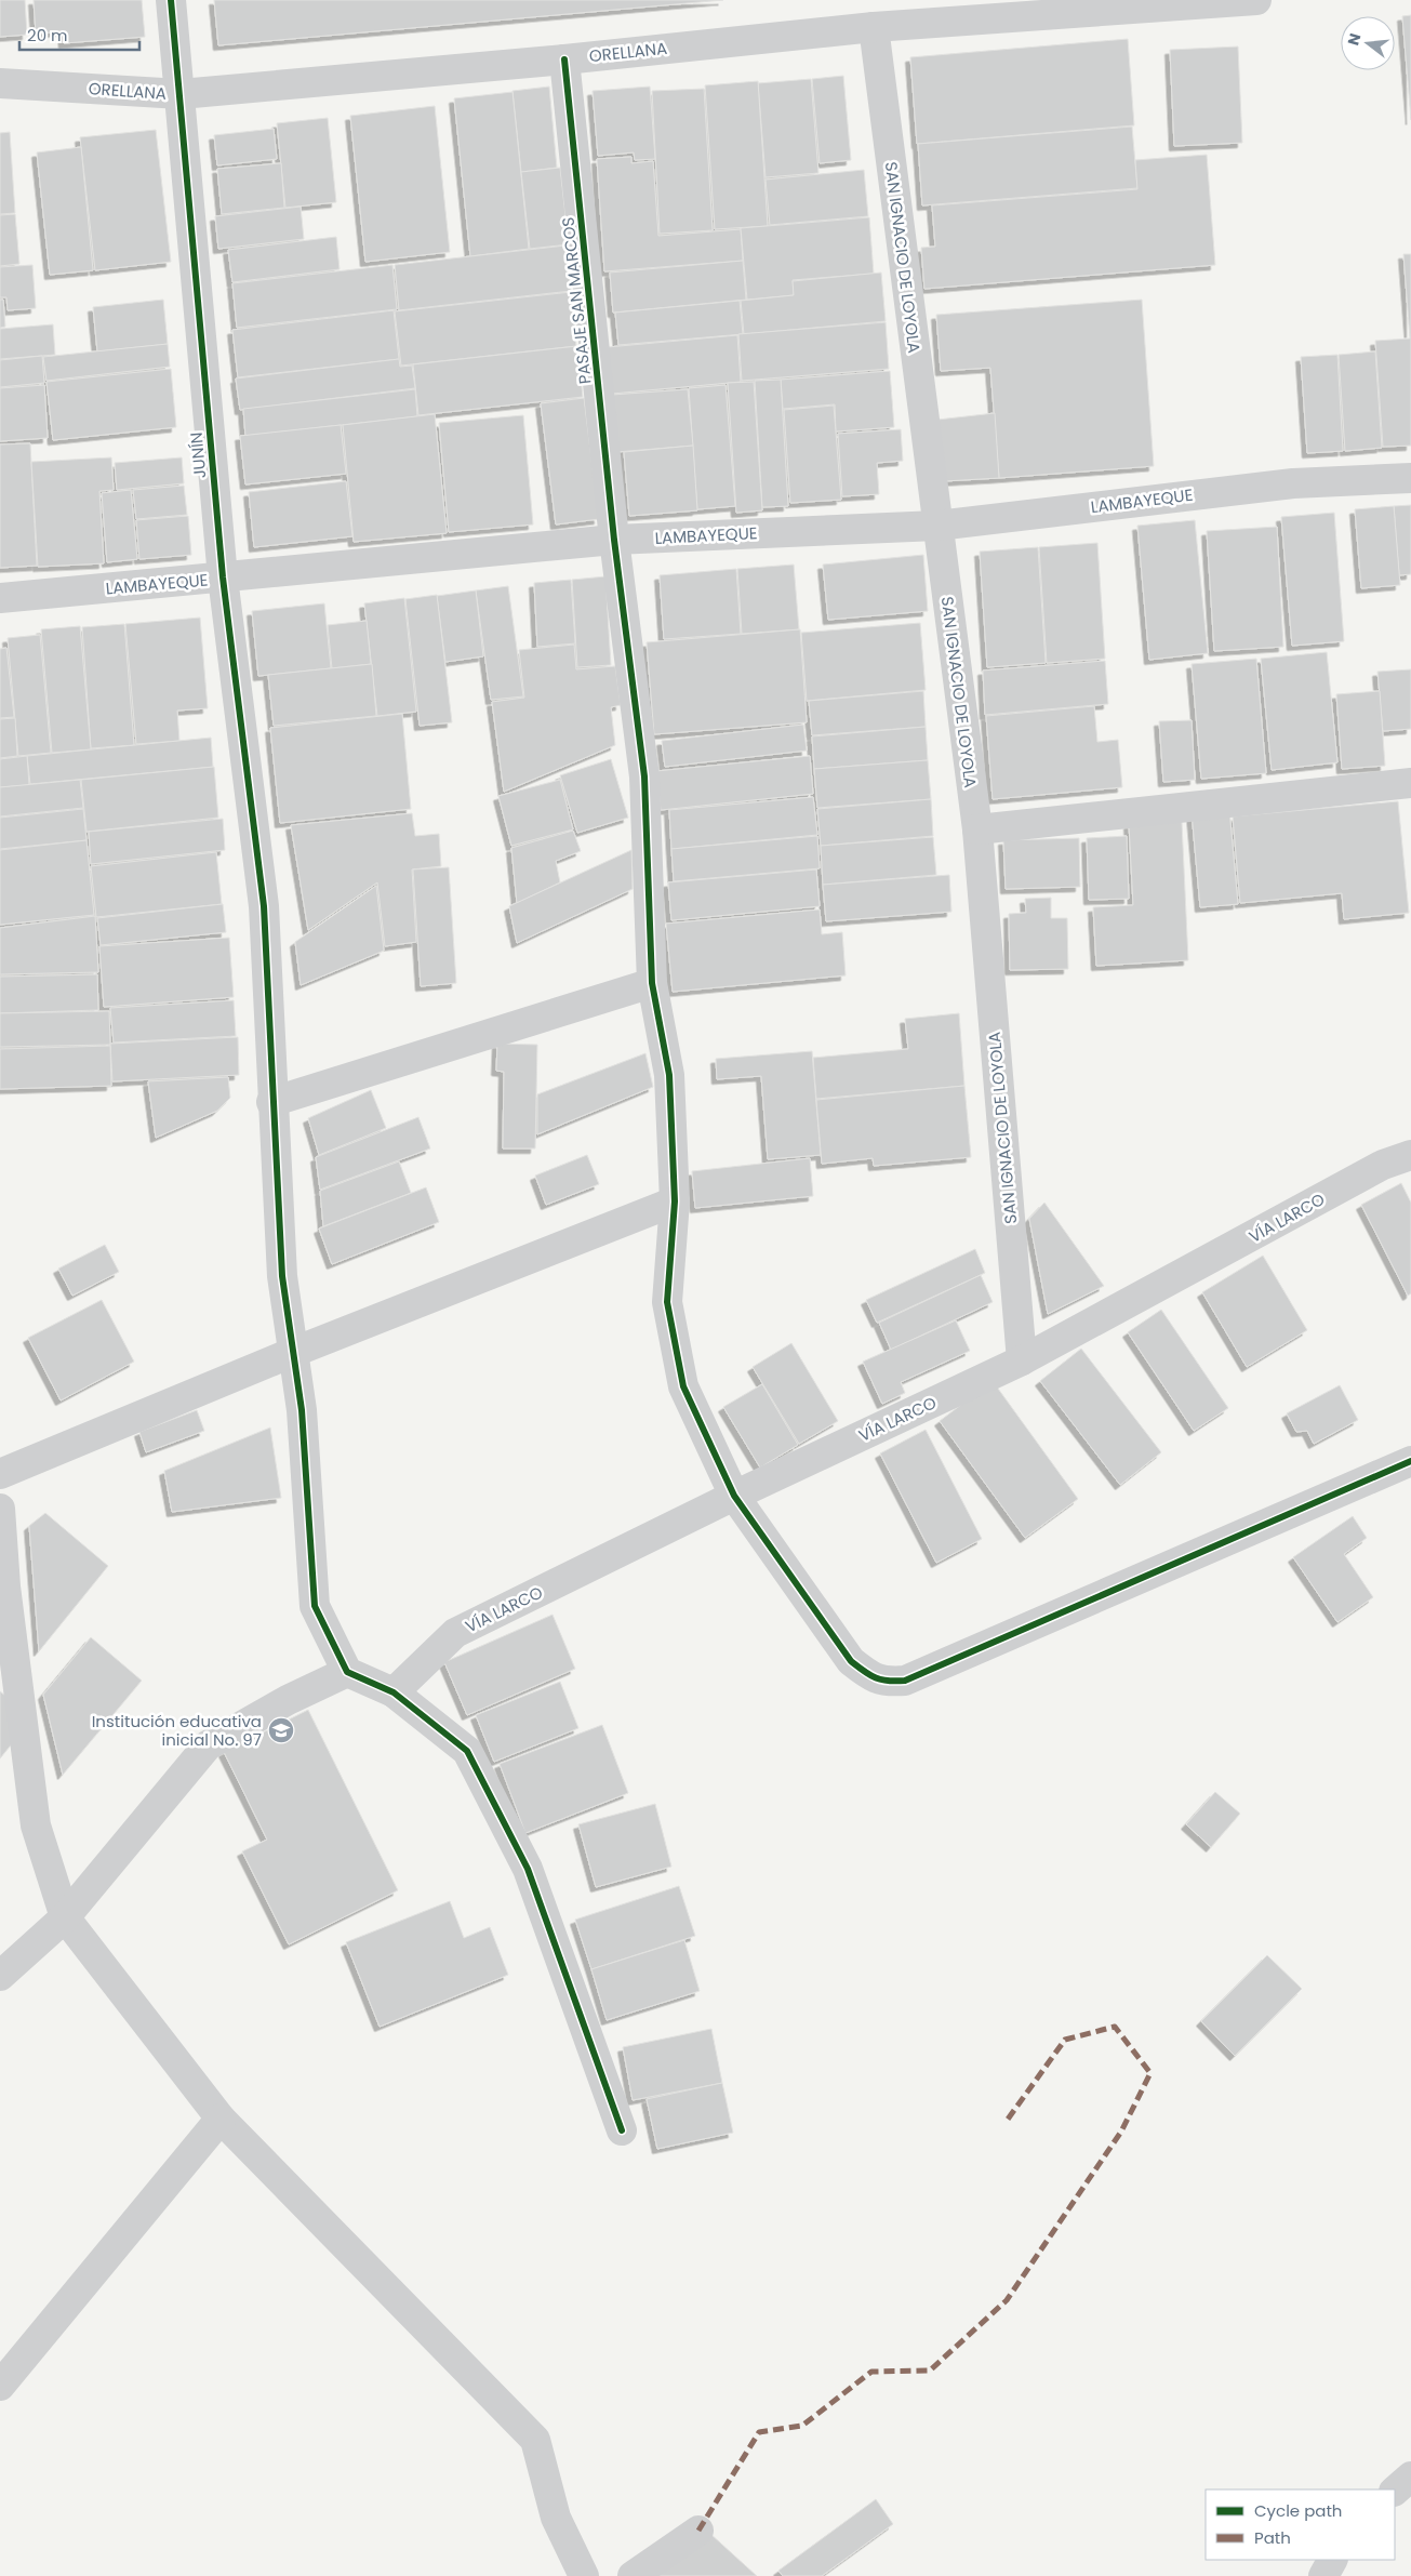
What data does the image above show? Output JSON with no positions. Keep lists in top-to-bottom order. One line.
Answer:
{"streets":{"street":["ORELLANA","SAN IGNACIO DE LOYOLA","PASAJE SAN MARCOS","JUNÍN","LAMBAYEQUE","VÍA LARCO"]},"crossings":[["ORELLANA","SAN IGNACIO DE LOYOLA"],["ORELLANA","PASAJE SAN MARCOS"],["ORELLANA","JUNÍN"],["SAN IGNACIO DE LOYOLA","LAMBAYEQUE"],["SAN IGNACIO DE LOYOLA","VÍA LARCO"],["PASAJE SAN MARCOS","LAMBAYEQUE"],["PASAJE SAN MARCOS","VÍA LARCO"],["JUNÍN","LAMBAYEQUE"]],"places":{"school or university":["Institución educativa inicial No. 97"]},"legend":["Cycle path","Path"],"scale_bar":"20 m","north":"left"}
